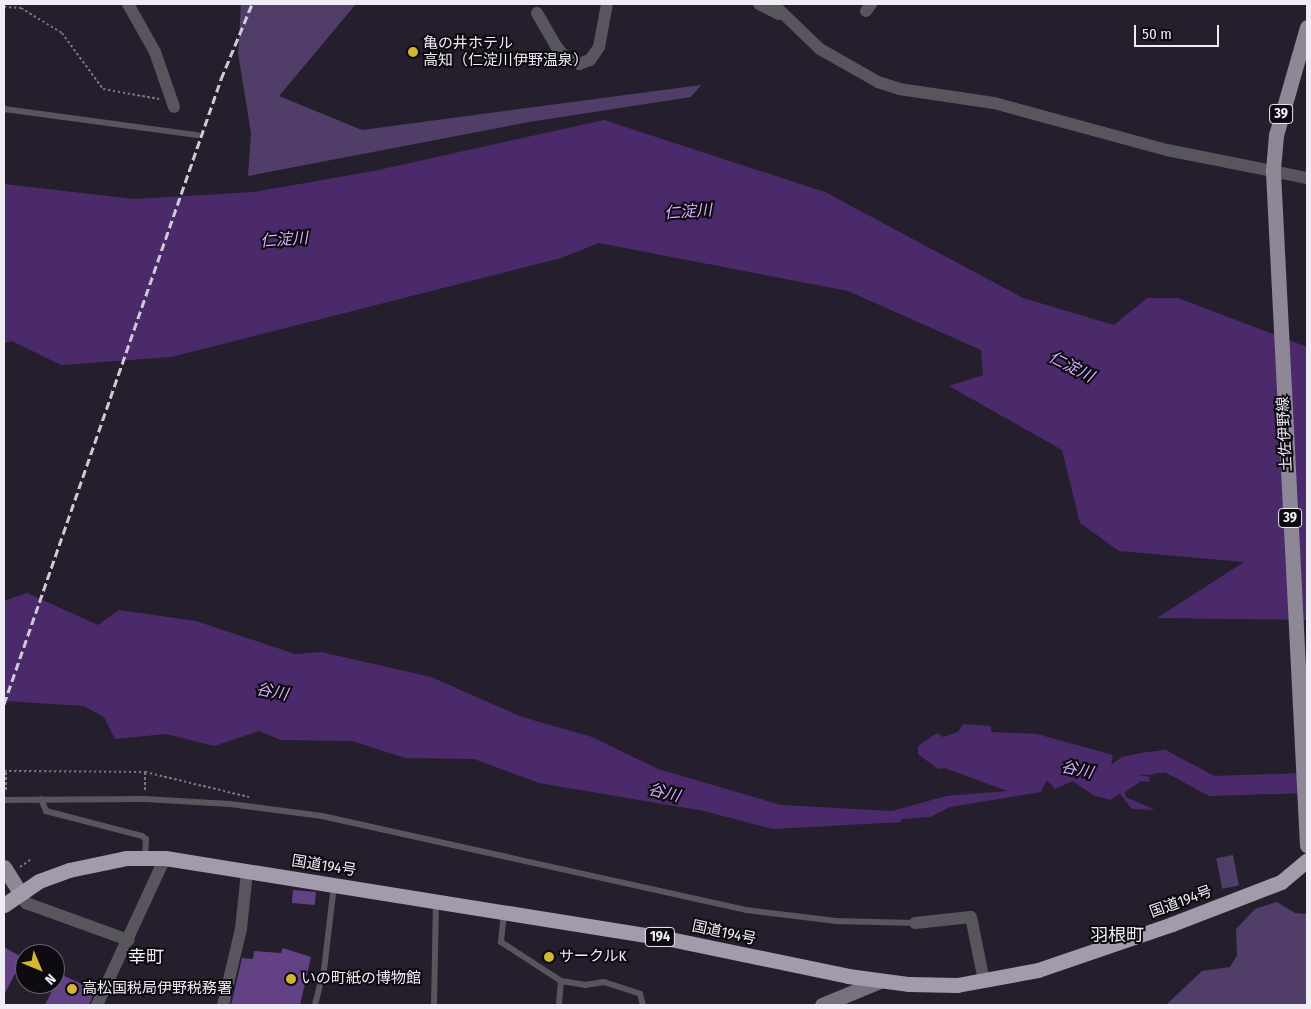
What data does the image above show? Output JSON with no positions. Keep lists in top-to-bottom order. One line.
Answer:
{"streets":{"highway":["国道194号","194"],"main road":["39","土佐伊野線"]},"districts":["羽根町","幸町"],"water":["仁淀川","谷川"],"places":["亀の井ホテル 高知（仁淀川伊野温泉）","サークルK","いの町紙の博物館","高松国税局伊野税務署"],"scale_bar":"50 m","north":"bottom right"}
